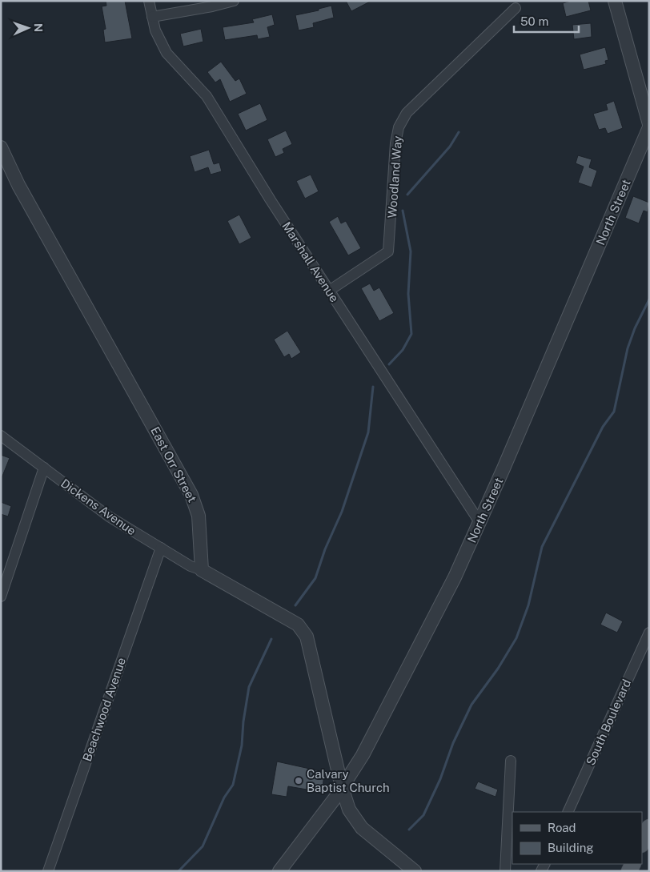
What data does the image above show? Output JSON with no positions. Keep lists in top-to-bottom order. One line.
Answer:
{"streets":{"street":["Woodland Way","North Street","Marshall Avenue","East Orr Street","Dickens Avenue","Beachwood Avenue","South Boulevard"]},"crossings":[["Woodland Way","Marshall Avenue"],["North Street","Marshall Avenue"],["East Orr Street","Dickens Avenue"],["Dickens Avenue","Beachwood Avenue"]],"places":["Calvary Baptist Church"],"legend":["Road","Building"],"scale_bar":"50 m","north":"right"}
